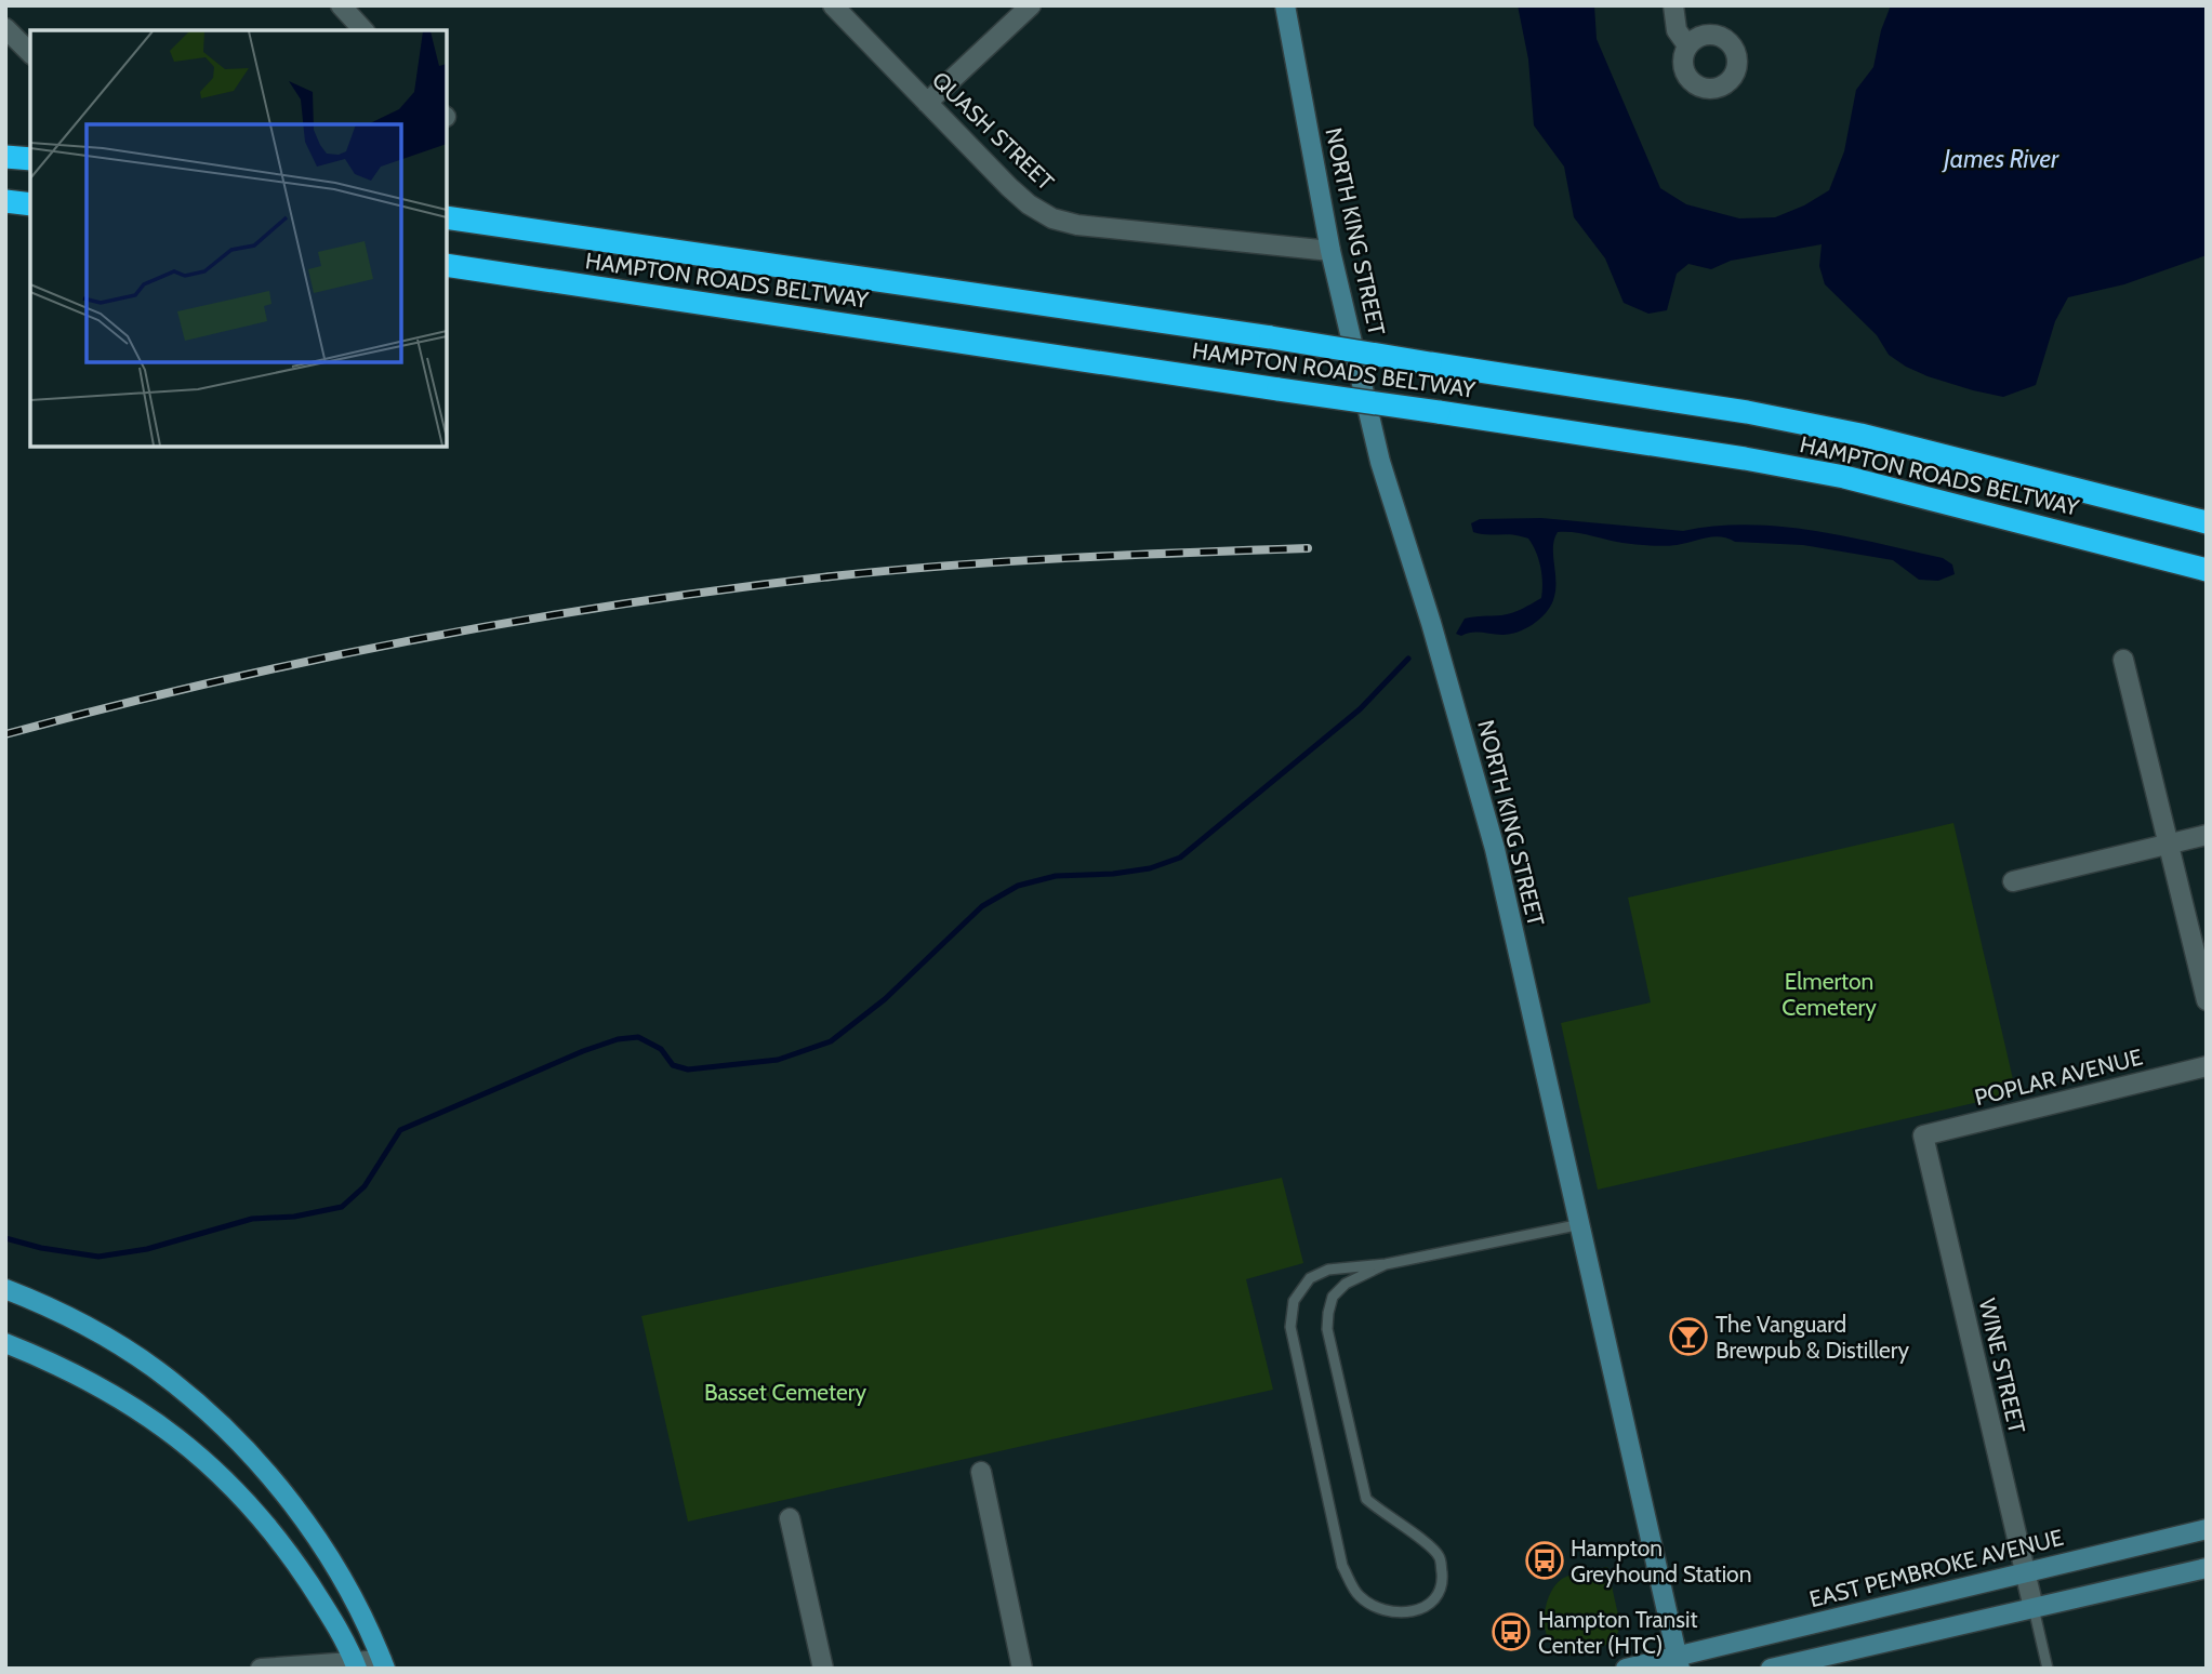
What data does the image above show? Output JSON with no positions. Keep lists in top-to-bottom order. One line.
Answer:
{"streets":{"highway":["HAMPTON ROADS BELTWAY"],"main road":["NORTH KING STREET","EAST PEMBROKE AVENUE"],"street":["QUASH STREET","POPLAR AVENUE","WINE STREET"]},"crossings":[["QUASH STREET","NORTH KING STREET"],["NORTH KING STREET","EAST PEMBROKE AVENUE"],["POPLAR AVENUE","WINE STREET"],["WINE STREET","EAST PEMBROKE AVENUE"]],"water":["James River"],"parks":["Elmerton Cemetery","Basset Cemetery"],"places":{"bar":["The Vanguard Brewpub & Distillery"],"bus stop":["Hampton Greyhound Station","Hampton Transit Center (HTC)"]}}
